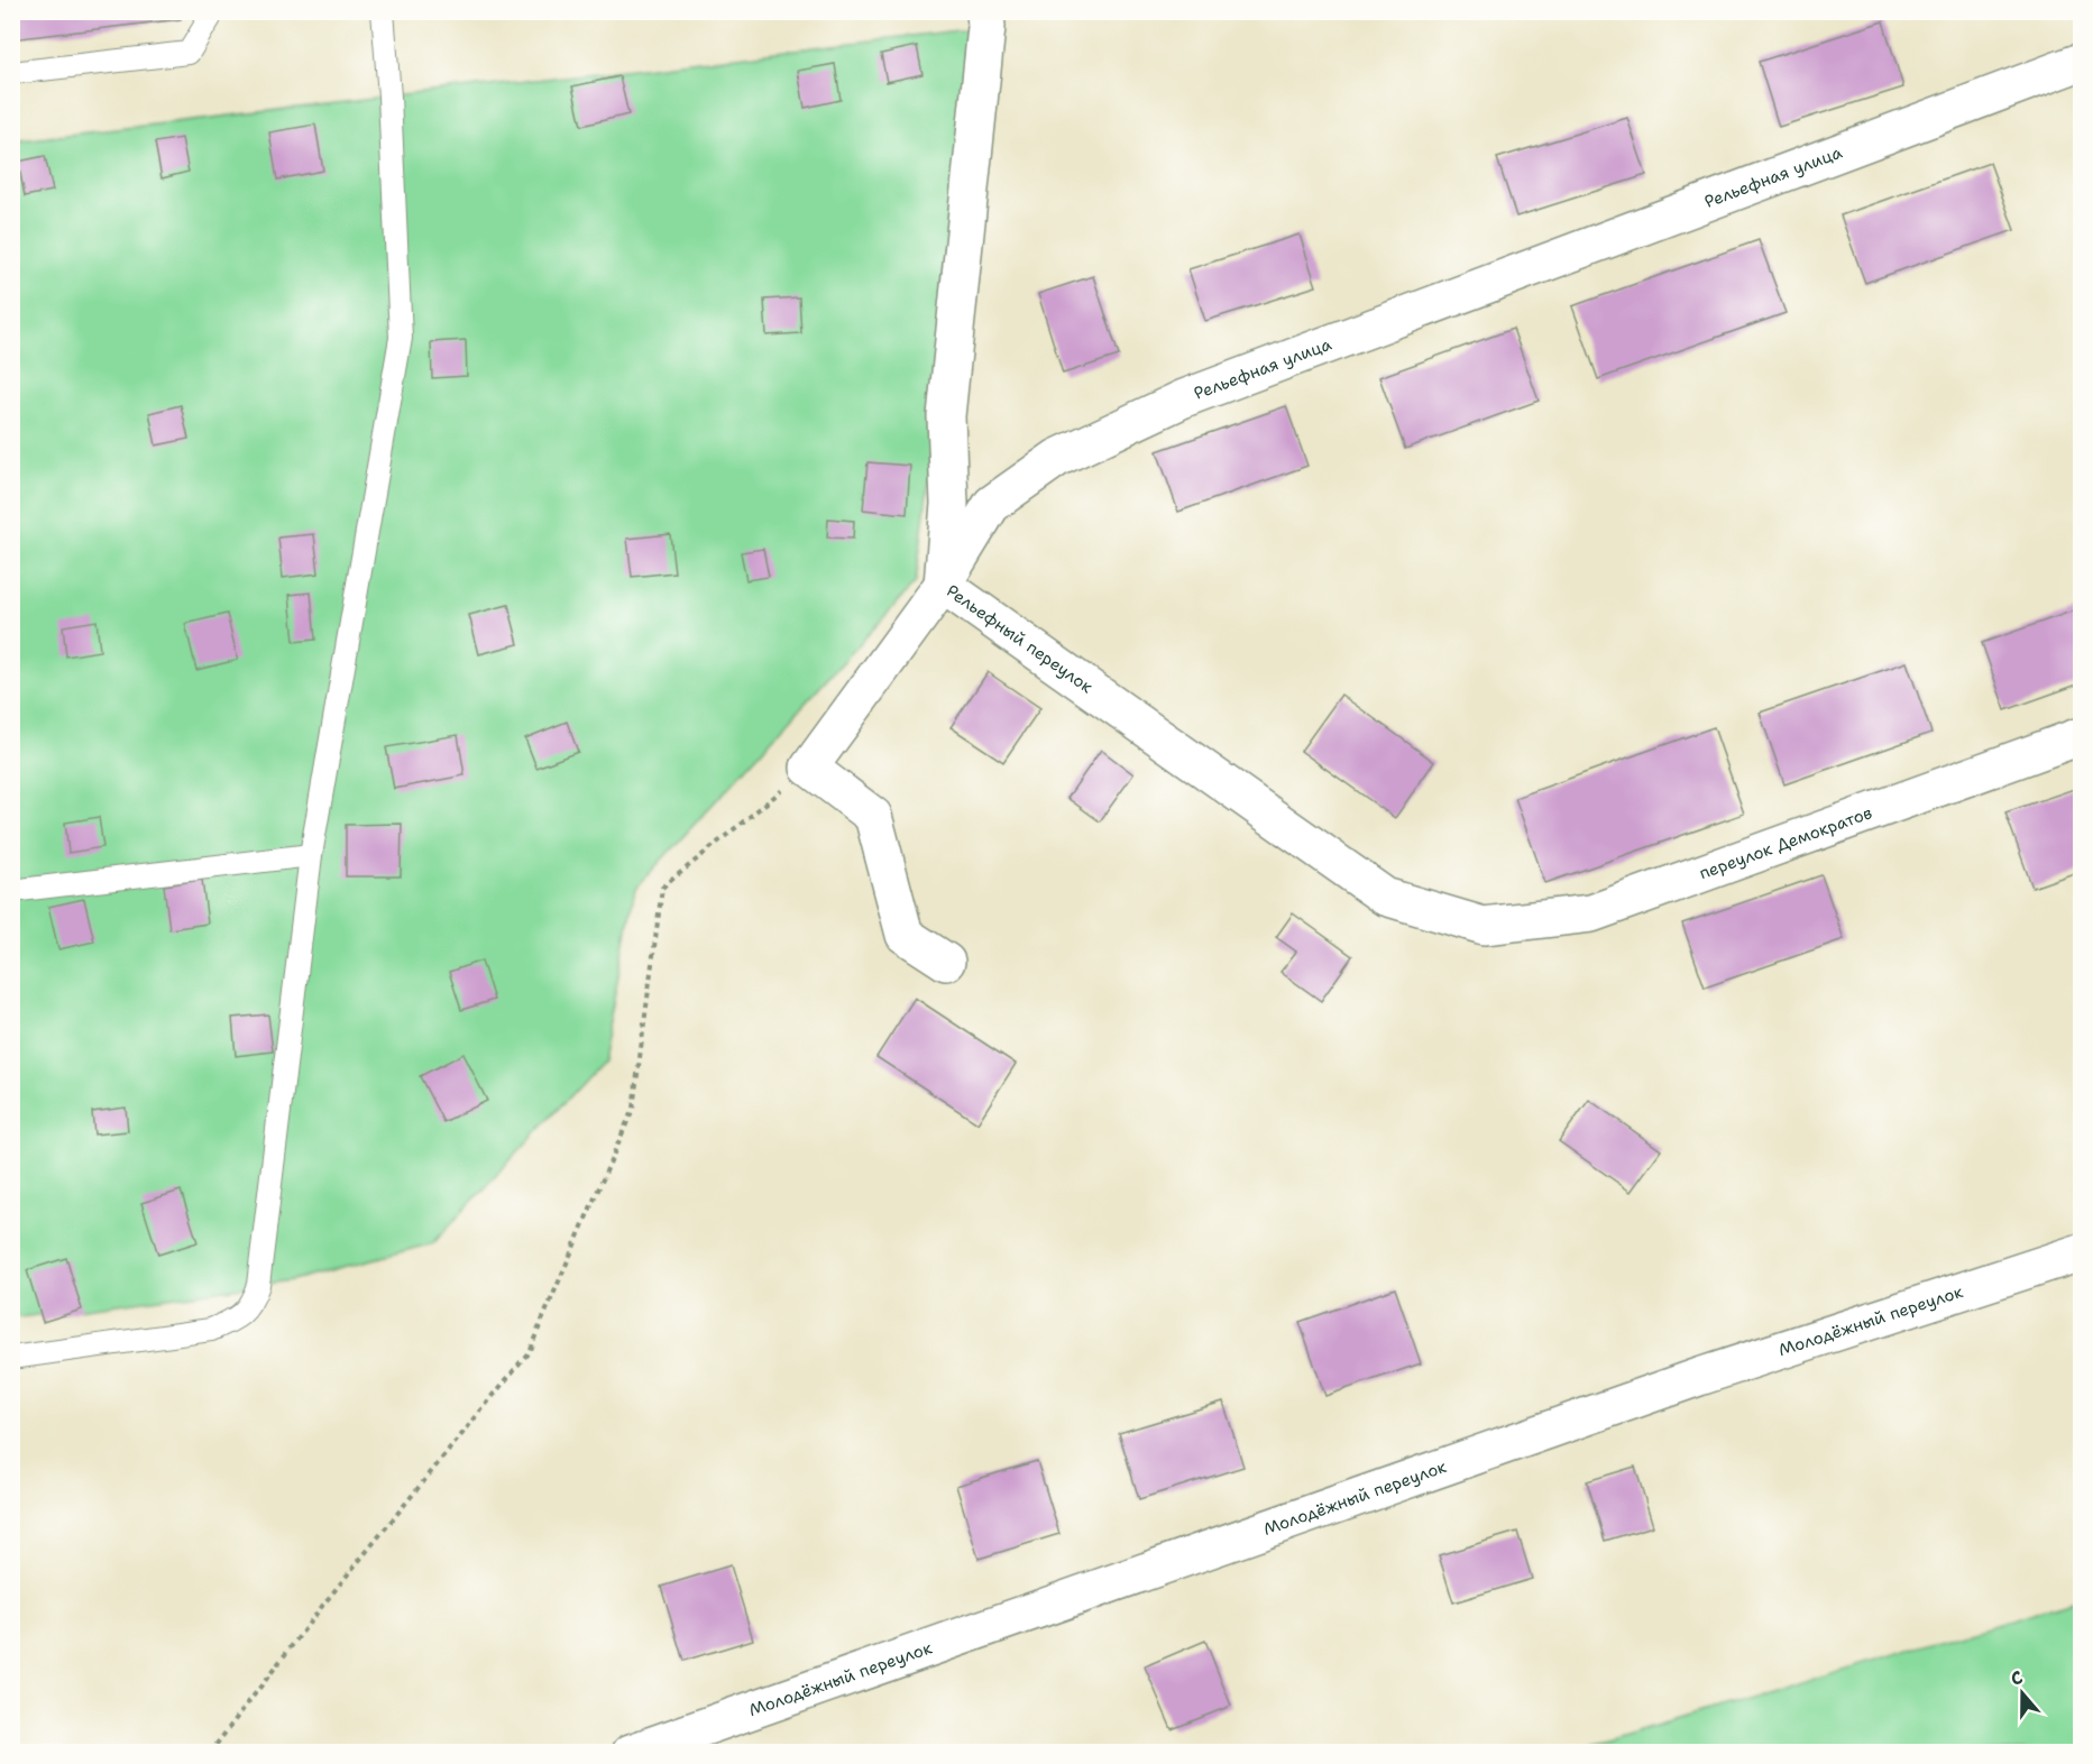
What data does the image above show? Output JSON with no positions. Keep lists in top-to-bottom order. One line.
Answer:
{"streets":{"street":["Рельефная улица","Рельефный переулок","переулок Демократов","Молодёжный переулок"]},"crossings":[["Рельефная улица","Рельефный переулок"],["Рельефный переулок","переулок Демократов"]],"north":"top"}
